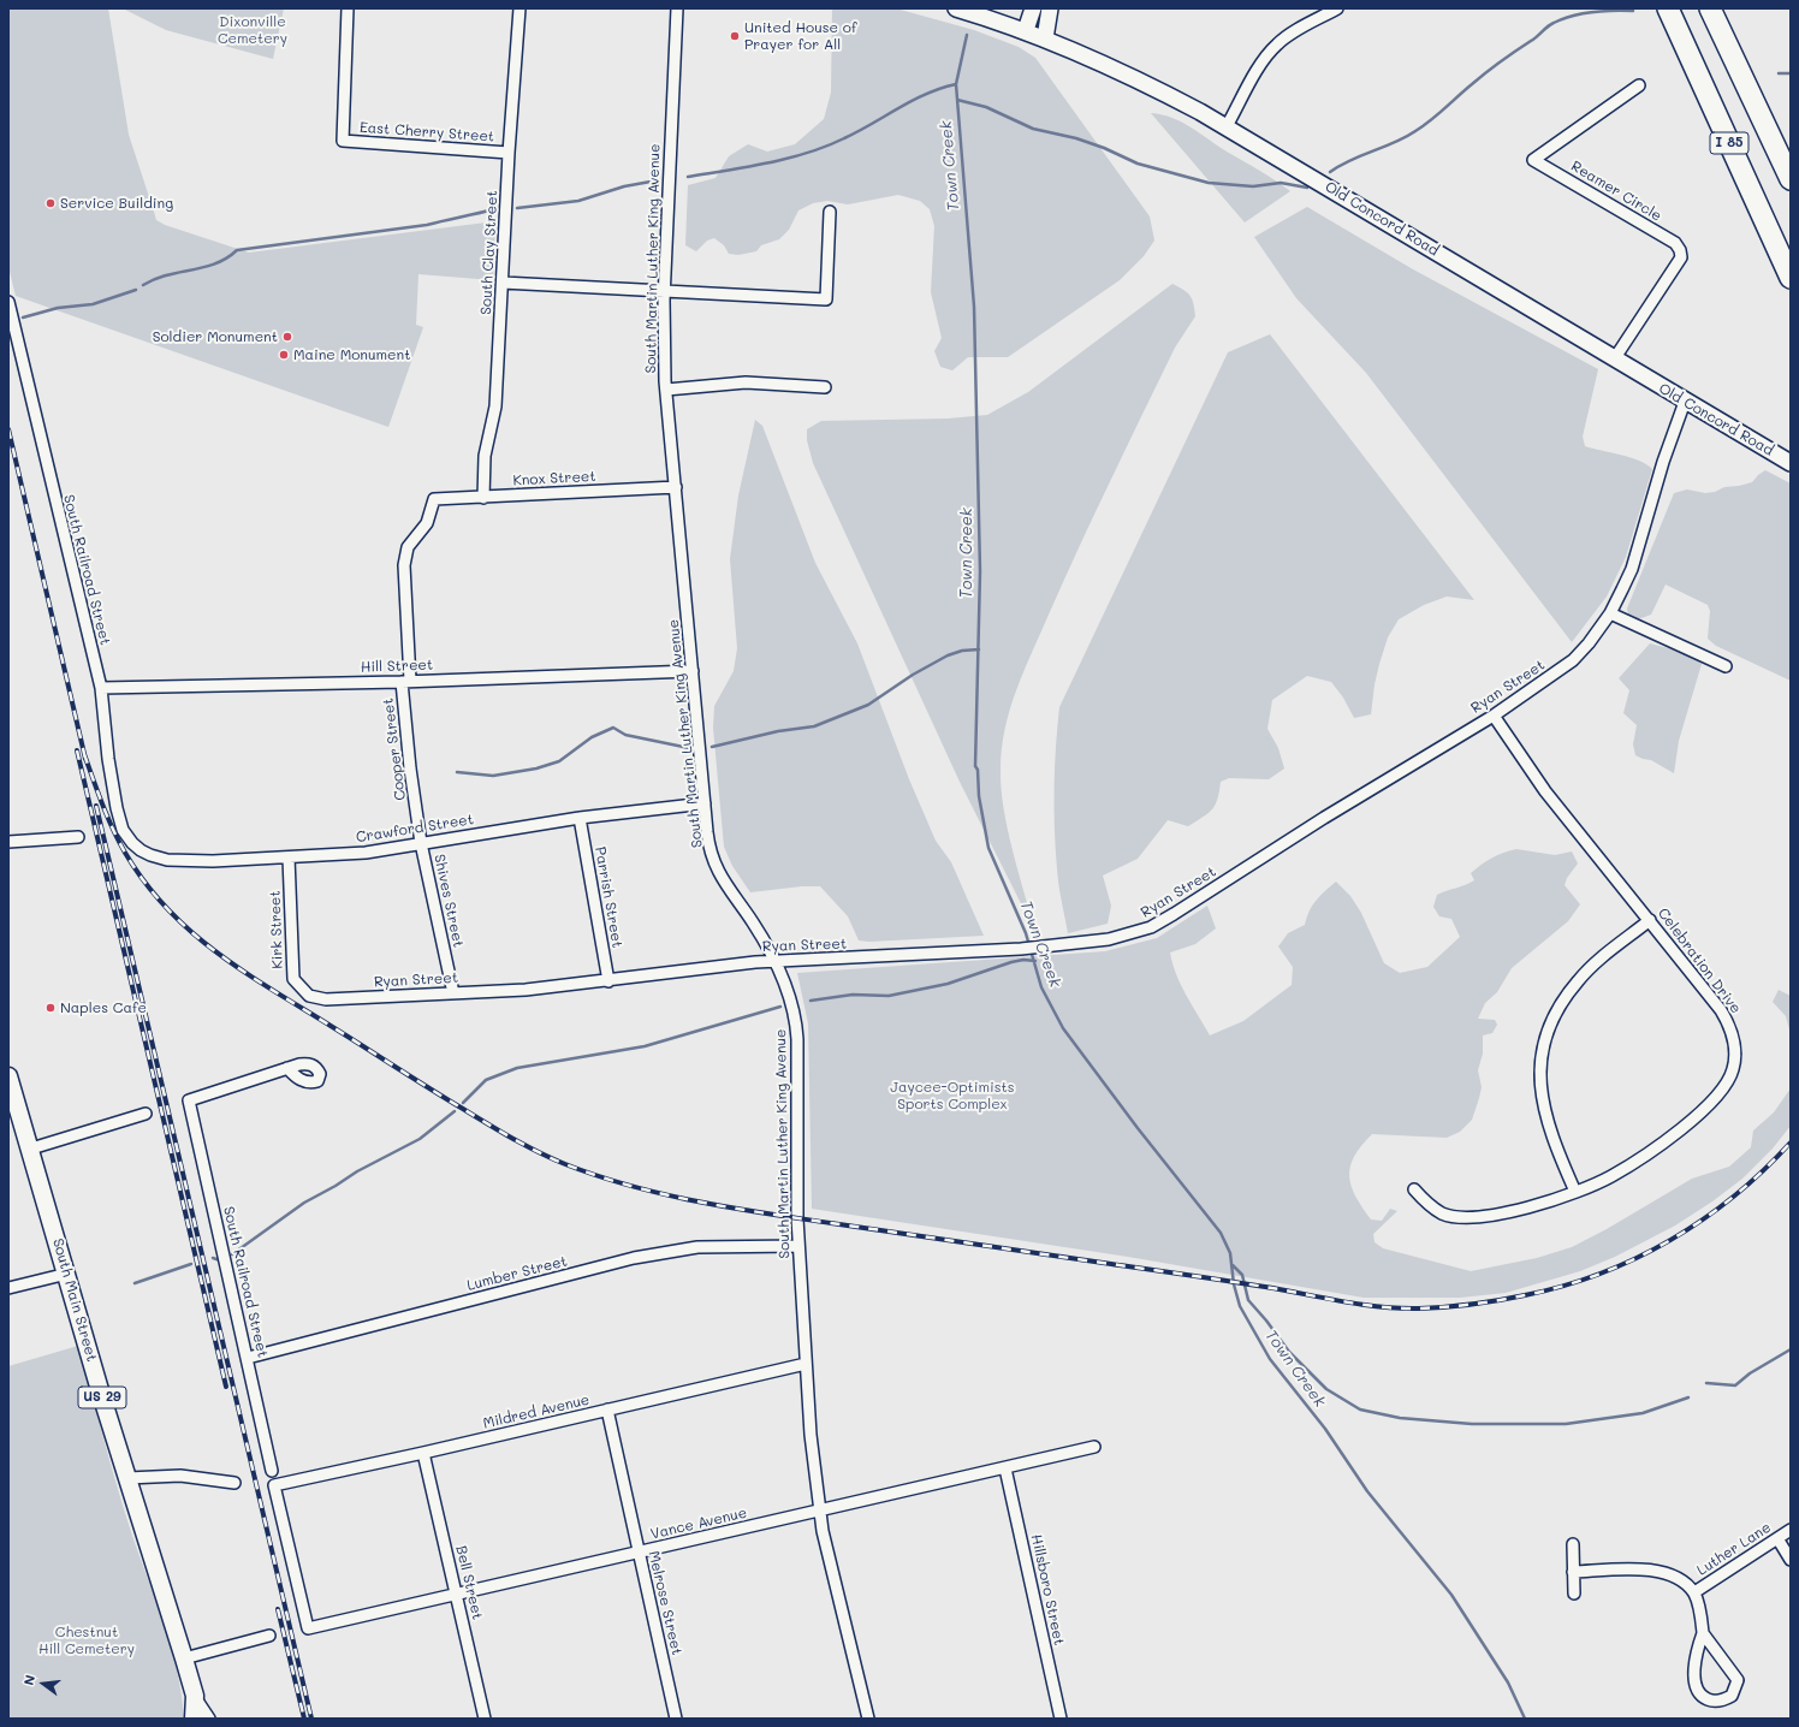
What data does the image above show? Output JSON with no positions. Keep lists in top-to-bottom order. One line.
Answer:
{"streets":{"highway":["I 85"],"main road":["Old Concord Road","South Main Street","US 29"],"street":["East Cherry Street","Reamer Circle","South Clay Street","South Martin Luther King Avenue","Knox Street","South Railroad Street","Hill Street","Ryan Street","Cooper Street","Crawford Street","Parrish Street","Shives Street","Kirk Street","Celebration Drive","Lumber Street","Mildred Avenue","Vance Avenue","Luther Lane","Bell Street","Hillsboro Street","Melrose Street"]},"crossings":[["East Cherry Street","South Clay Street"],["Reamer Circle","Old Concord Road"],["Old Concord Road","Ryan Street"],["South Clay Street","Knox Street"],["South Martin Luther King Avenue","Knox Street"],["South Martin Luther King Avenue","Hill Street"],["South Martin Luther King Avenue","Ryan Street"],["South Martin Luther King Avenue","Crawford Street"],["South Martin Luther King Avenue","Lumber Street"],["South Martin Luther King Avenue","Mildred Avenue"],["South Martin Luther King Avenue","Vance Avenue"],["Knox Street","Cooper Street"],["South Railroad Street","Hill Street"],["South Railroad Street","Crawford Street"],["South Railroad Street","Lumber Street"],["Hill Street","Cooper Street"],["Ryan Street","Parrish Street"],["Ryan Street","Shives Street"],["Ryan Street","Kirk Street"],["Ryan Street","Celebration Drive"],["Cooper Street","Crawford Street"],["Cooper Street","Shives Street"],["Crawford Street","Parrish Street"],["Crawford Street","Shives Street"],["Crawford Street","Kirk Street"],["Mildred Avenue","Vance Avenue"],["Mildred Avenue","Bell Street"],["Mildred Avenue","Melrose Street"],["Vance Avenue","Bell Street"],["Vance Avenue","Hillsboro Street"],["Vance Avenue","Melrose Street"]],"water":["Town Creek"],"parks":["Dixonville Cemetery","Jaycee-Optimists Sports Complex","Chestnut Hill Cemetery"],"places":["United House of Prayer for All","Service Building","Soldier Monument","Maine Monument","Naples Cafe"],"north":"left"}
